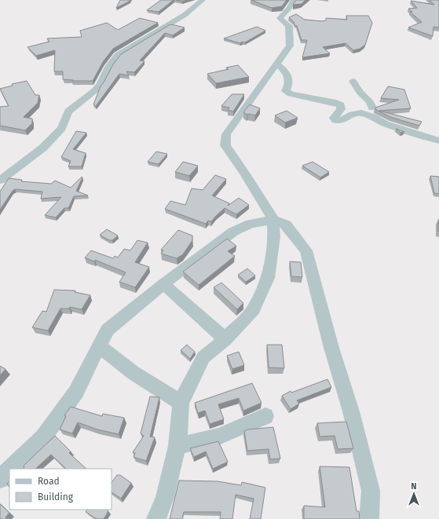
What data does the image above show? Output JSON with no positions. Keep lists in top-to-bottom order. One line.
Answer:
{"legend":["Road","Building"],"north":"top"}
